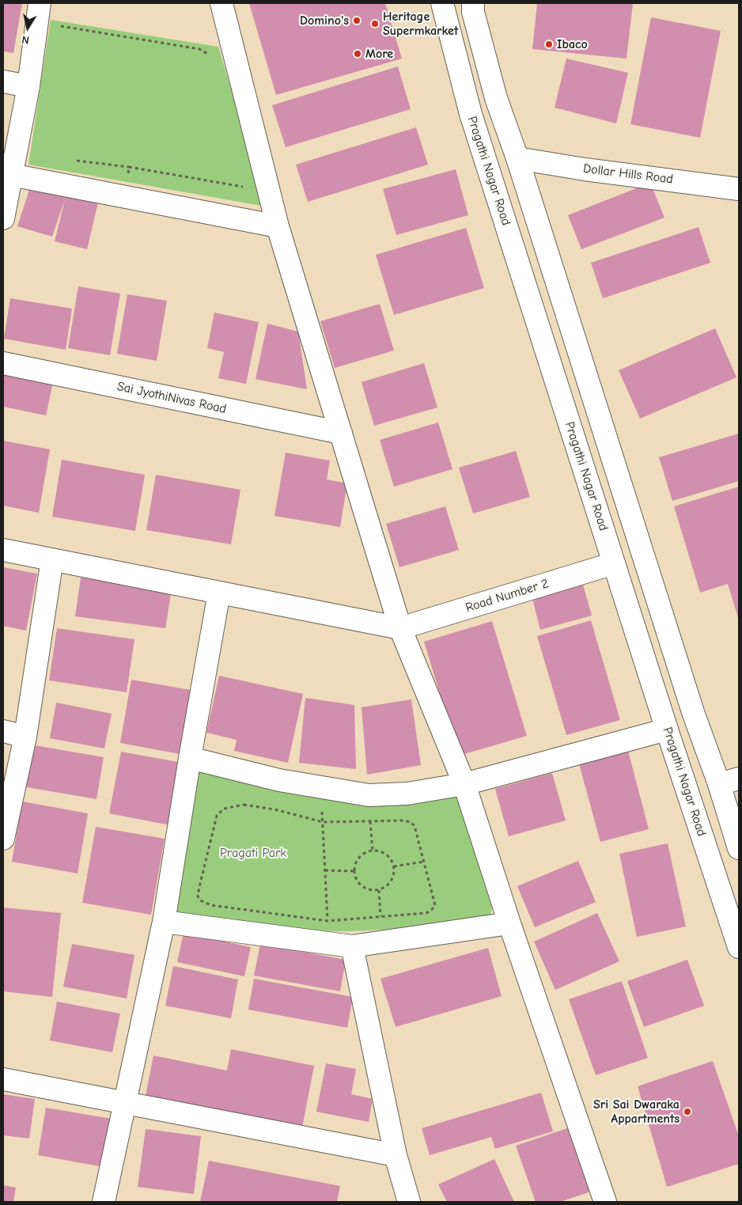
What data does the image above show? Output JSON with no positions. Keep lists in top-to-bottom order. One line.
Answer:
{"streets":{"street":["Pragathi Nagar Road","Dollar Hills Road","Sai JyothiNivas Road","Road Number 2"]},"crossings":[["Pragathi Nagar Road","Road Number 2"]],"parks":["Pragati Park"],"places":["Domino's","Heritage Supermkarket","Ibaco","More","Sri Sai Dwaraka Appartments"],"north":"bottom"}
